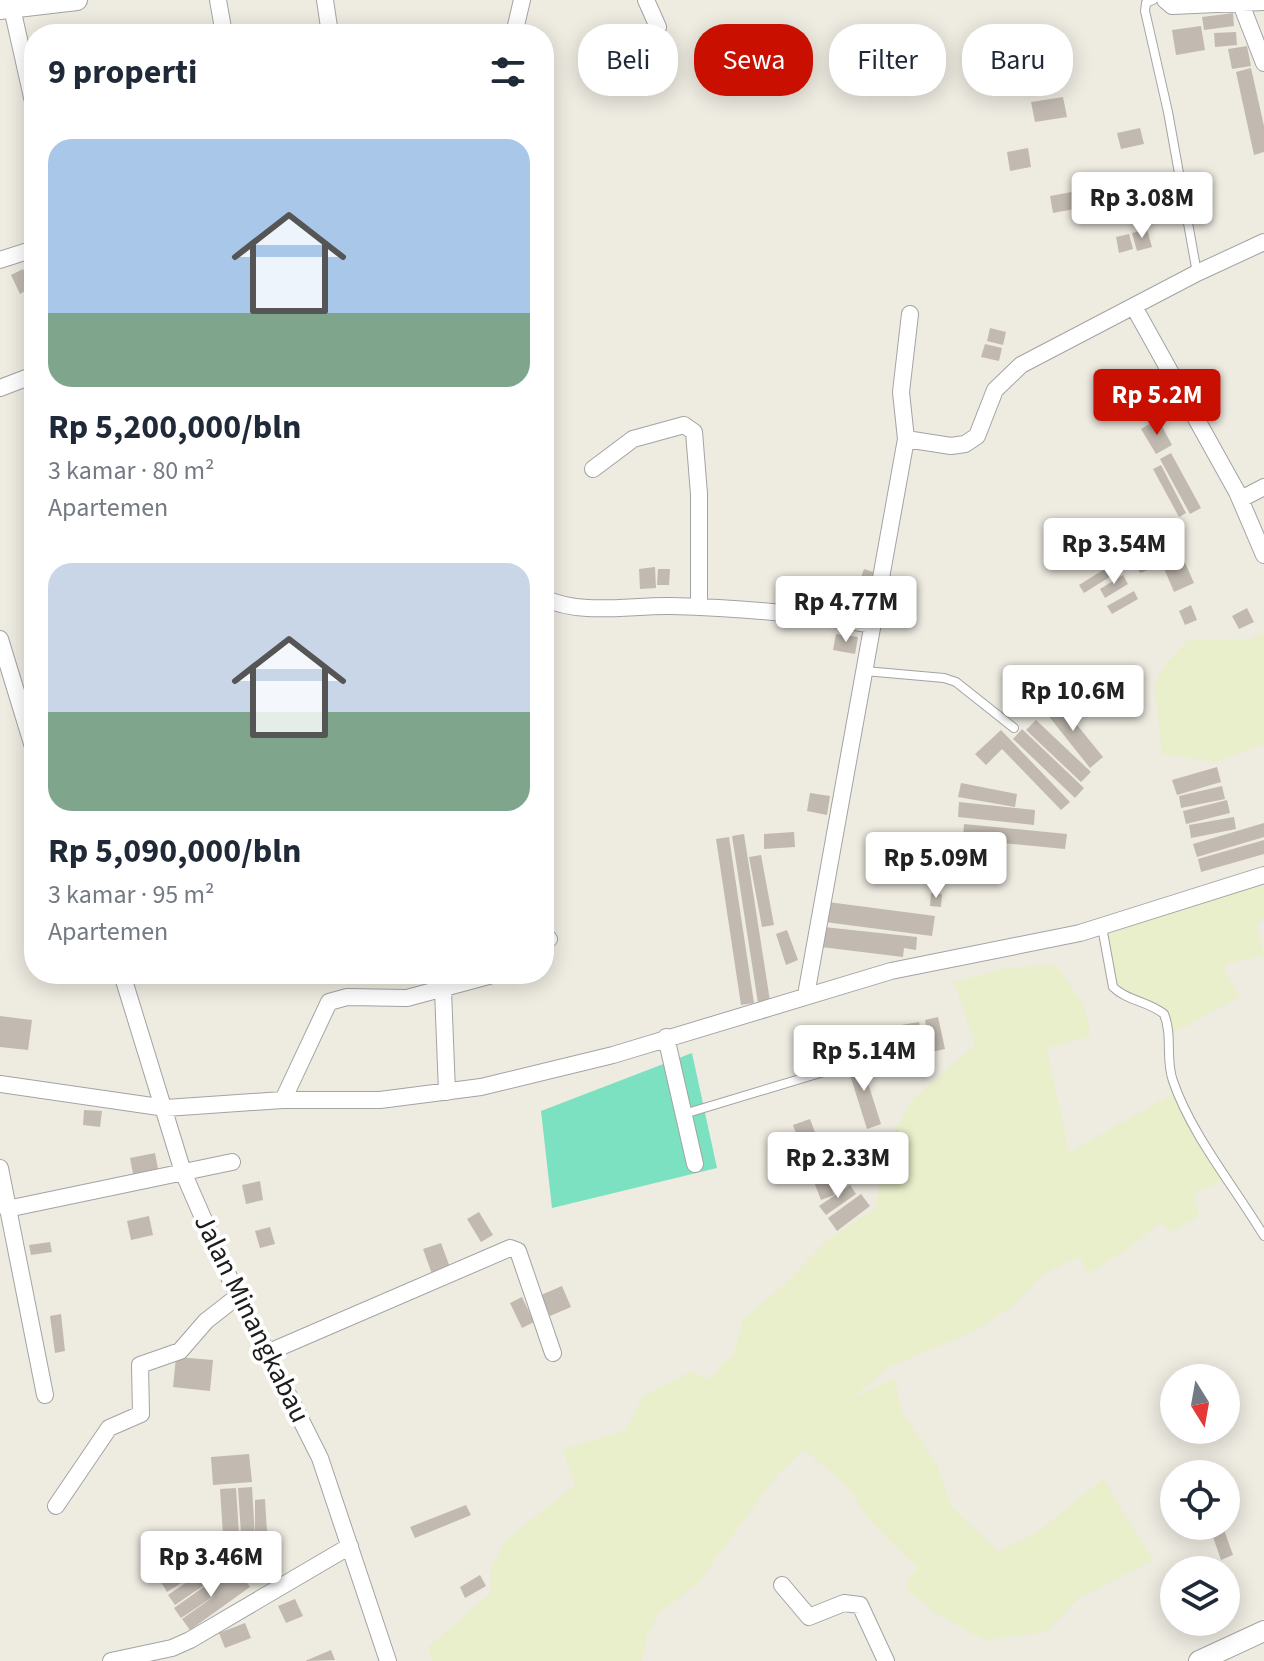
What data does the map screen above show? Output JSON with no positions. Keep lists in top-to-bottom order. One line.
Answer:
{"streets":{"street":["Jalan Minangkabau"]},"north":"bottom","page":{"chip":["Beli","Sewa","Filter","Baru"],"heading":"9 properti","list":[{"name":"Rp 5,200,000/bln","note":"3 kamar · 80 m² · Apartemen"},{"name":"Rp 5,090,000/bln","note":"3 kamar · 95 m² · Apartemen"}],"price":["Rp 3.08M","Rp 5.2M","Rp 3.54M","Rp 4.77M","Rp 10.6M","Rp 5.09M","Rp 5.14M","Rp 2.33M","Rp 3.46M"]}}
